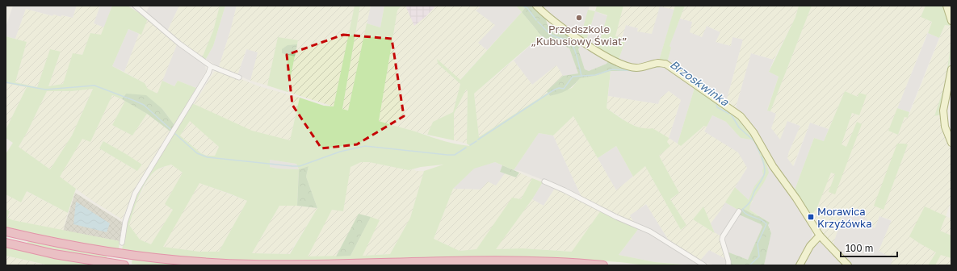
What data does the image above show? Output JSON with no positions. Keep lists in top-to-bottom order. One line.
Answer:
{"water":["Brzoskwinka"],"places":{"other":["Przedszkole „Kubusiowy Świat”"],"transit":["Morawica Krzyżówka"]},"scale_bar":"100 m"}
